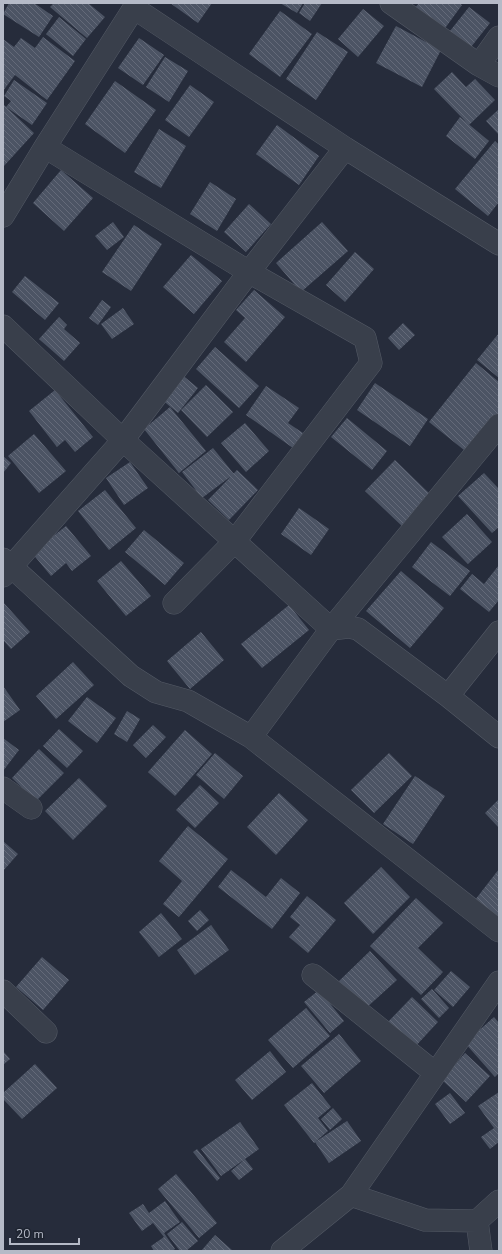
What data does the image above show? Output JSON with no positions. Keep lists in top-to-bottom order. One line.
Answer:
{"scale_bar":"20 m"}
